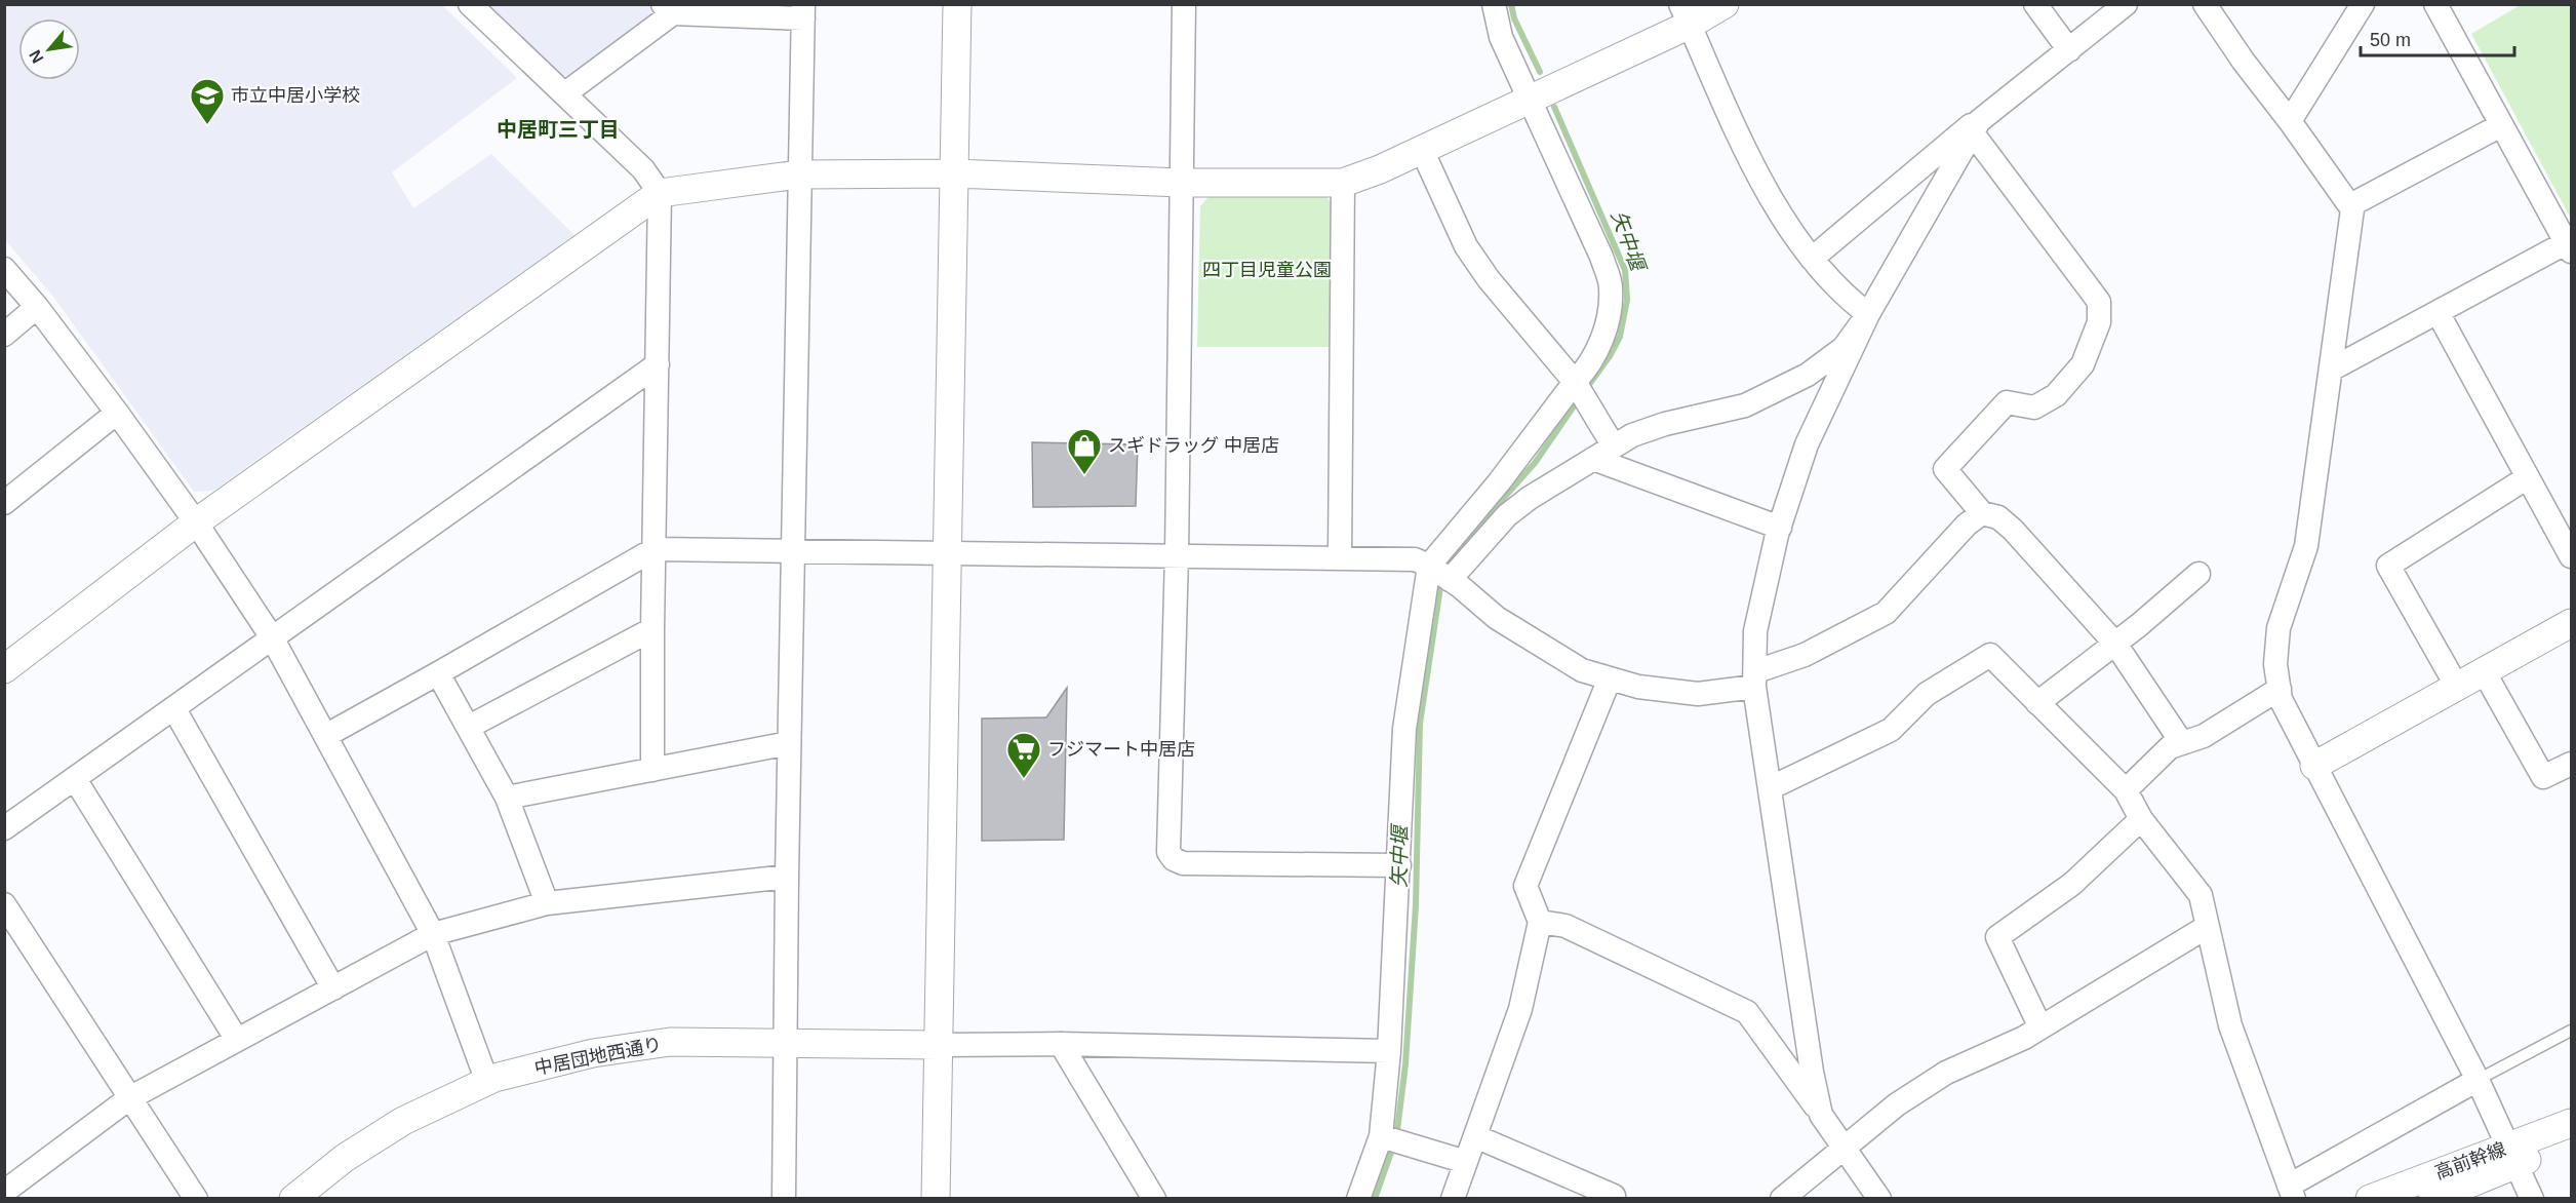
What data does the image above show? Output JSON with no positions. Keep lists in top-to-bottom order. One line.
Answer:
{"streets":{"street":["中居団地西通り","高前幹線"]},"districts":["中居町三丁目"],"water":["矢中堰"],"parks":["四丁目児童公園"],"places":{"school or university":["市立中居小学校"],"shop":["スギドラッグ 中居店"],"supermarket":["フジマート中居店"]},"scale_bar":"50 m","north":"bottom left"}
